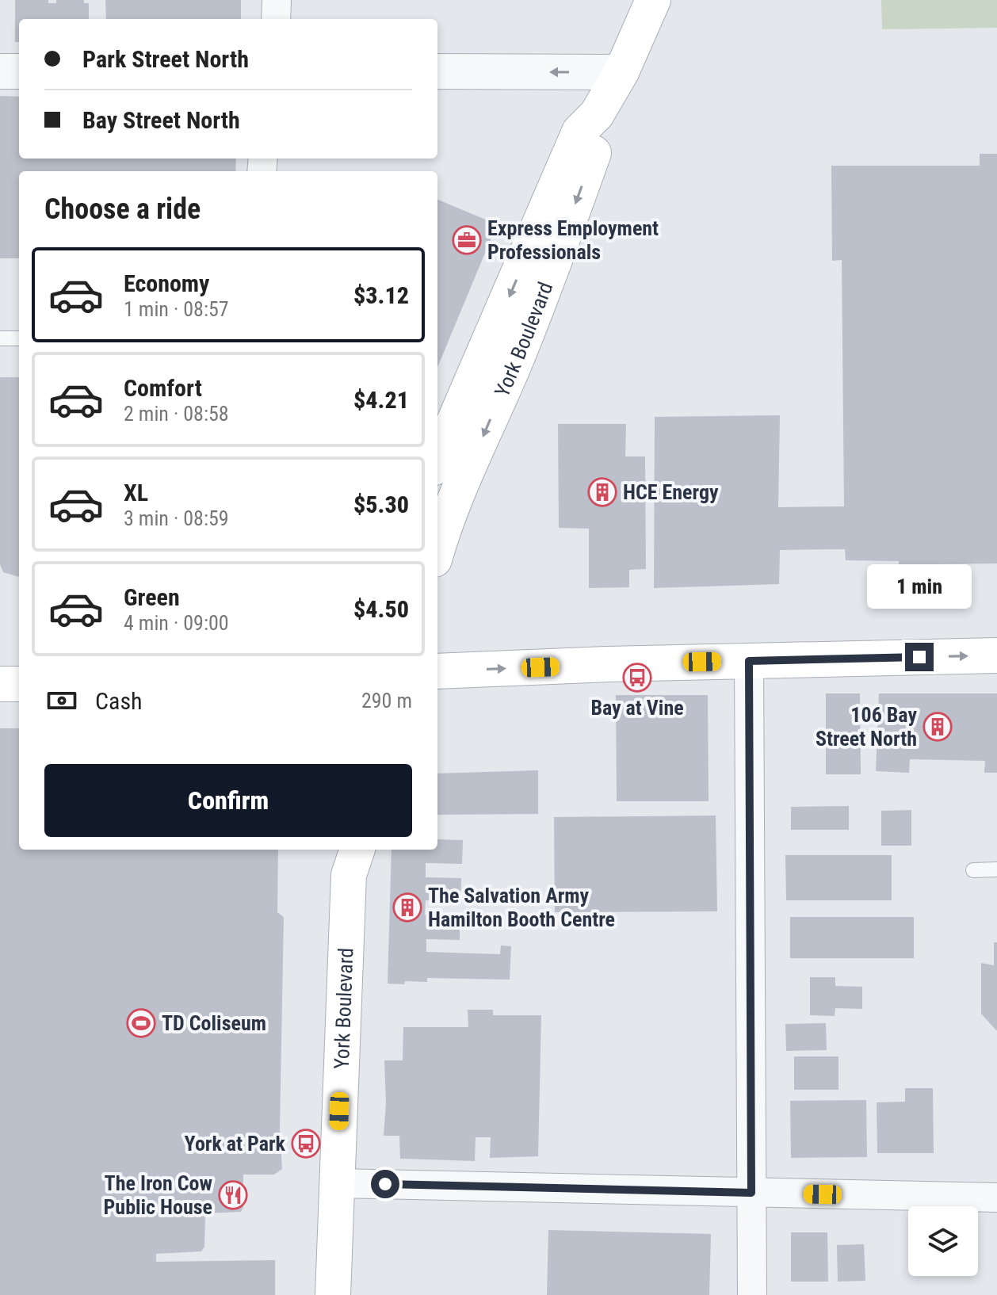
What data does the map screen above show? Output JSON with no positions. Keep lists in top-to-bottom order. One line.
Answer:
{"streets":{"main road":["York Boulevard"]},"one_way":["York Boulevard"],"places":{"office":["Express Employment Professionals"],"building":["HCE Energy","106 Bay Street North","The Salvation Army Hamilton Booth Centre"],"bus stop":["Bay at Vine","York at Park"],"sports":["TD Coliseum"],"restaurant":["The Iron Cow Public House"]},"page":{"banner":["Park Street North","Bay Street North"],"heading":"Choose a ride","list":[{"name":"Economy","note":"1 min · 08:57","value":"$3.12"},{"name":"Comfort","note":"2 min · 08:58","value":"$4.21"},{"name":"XL","note":"3 min · 08:59","value":"$5.30"},{"name":"Green","note":"4 min · 09:00","value":"$4.50"}],"bubble":"1 min","pay":["Cash","290 m"],"buttons":"Confirm"}}
